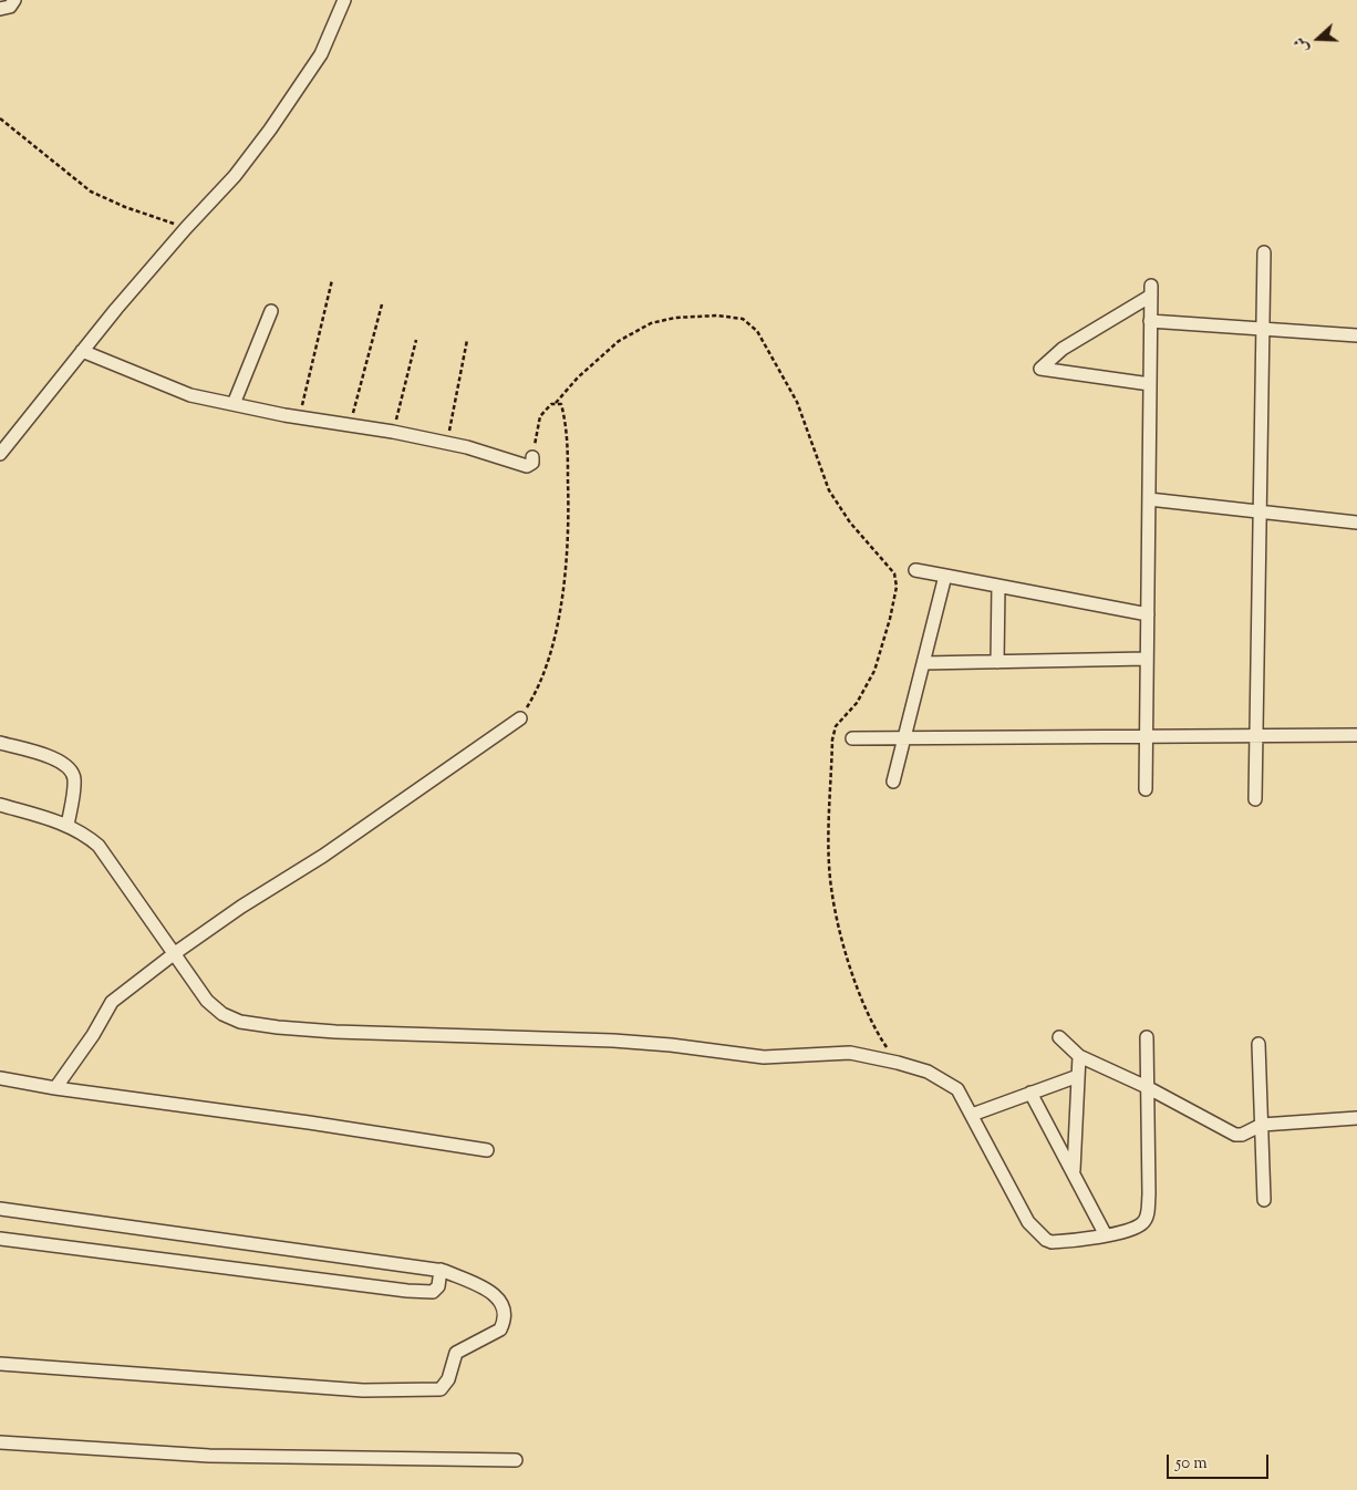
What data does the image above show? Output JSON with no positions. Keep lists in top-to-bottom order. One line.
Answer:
{"scale_bar":"50 m","north":"left"}
